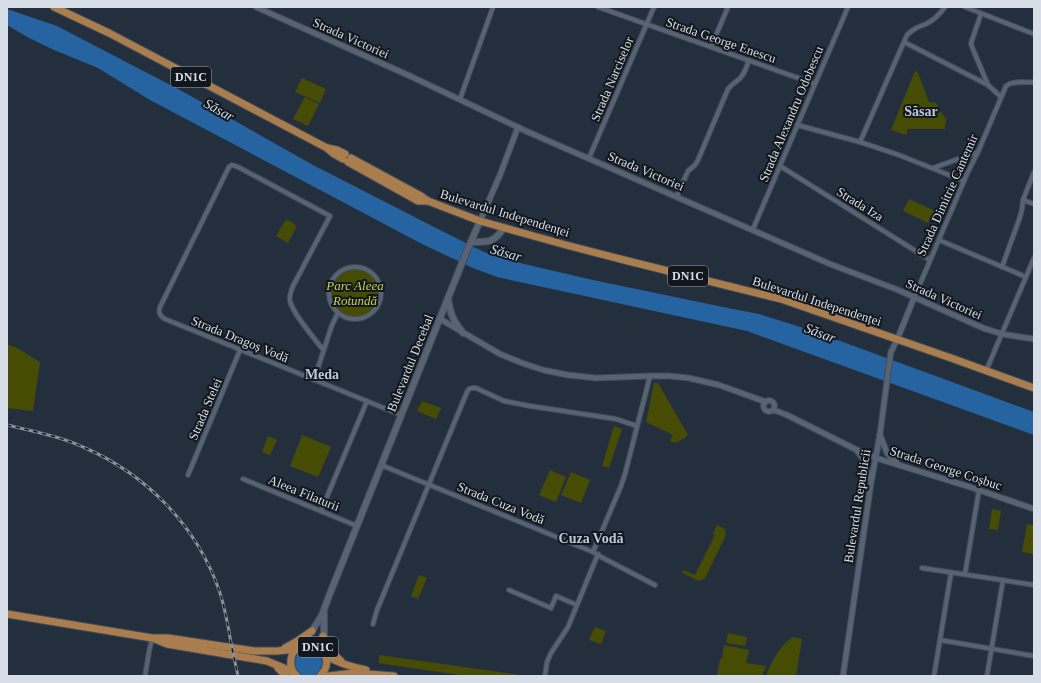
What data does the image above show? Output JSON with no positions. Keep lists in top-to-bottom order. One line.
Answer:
{"streets":{"main road":["DN1C","Bulevardul Independenței","Bulevardul Decebal"],"street":["Strada Victoriei","Strada George Enescu","Strada Narciselor","Strada Alexandru Odobescu","Strada Dimitrie Cantemir","Strada Iza","Strada Dragoș Vodă","Strada Stelei","Strada George Coșbuc","Aleea Filaturii","Strada Cuza Vodă","Bulevardul Republicii"]},"crossings":[["Strada Victoriei","Strada Narciselor"],["Strada Victoriei","Strada Alexandru Odobescu"],["Strada Victoriei","Strada Dimitrie Cantemir"],["Strada Victoriei","Bulevardul Decebal"],["Strada George Enescu","Strada Narciselor"],["Strada George Enescu","Strada Alexandru Odobescu"],["DN1C","Bulevardul Decebal"],["Strada Alexandru Odobescu","Strada Iza"],["Strada Dimitrie Cantemir","Strada Iza"],["Strada Dimitrie Cantemir","Bulevardul Independenței"],["Strada Dimitrie Cantemir","Bulevardul Republicii"],["Bulevardul Independenței","Bulevardul Decebal"],["Bulevardul Independenței","Bulevardul Republicii"],["Strada Dragoș Vodă","Bulevardul Decebal"],["Strada Dragoș Vodă","Strada Stelei"],["Bulevardul Decebal","Strada George Coșbuc"],["Bulevardul Decebal","Aleea Filaturii"],["Bulevardul Decebal","Strada Cuza Vodă"],["Strada George Coșbuc","Bulevardul Republicii"]],"districts":["Săsar","Meda","Cuza Vodă"],"water":["Săsar"],"parks":["Parc Aleea Rotundă"]}
